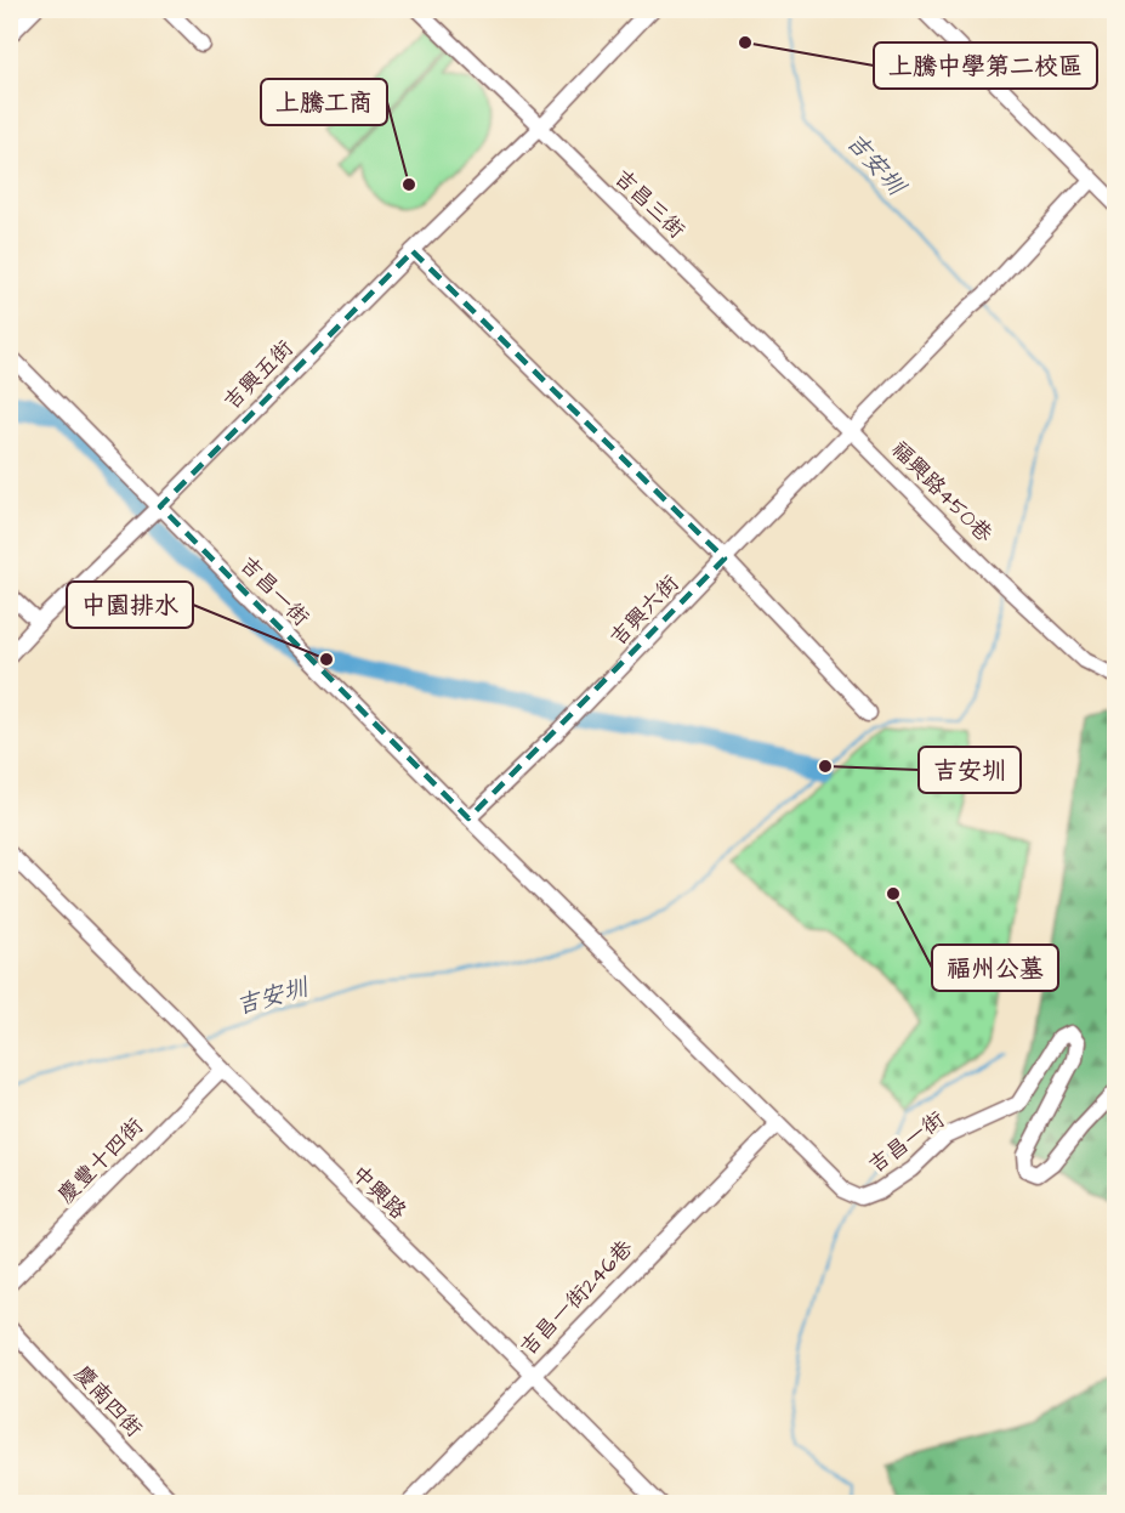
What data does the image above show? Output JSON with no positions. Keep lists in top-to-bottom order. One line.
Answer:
{"streets":{"street":["吉昌三街","吉興五街","福興路450巷","吉昌一街","吉興六街","慶豐十四街","中興路","吉昌一街246巷","慶南四街"]},"crossings":[["吉昌三街","吉興五街"],["吉昌三街","福興路450巷"],["吉昌三街","吉興六街"],["吉興五街","吉昌一街"],["福興路450巷","吉興六街"],["吉昌一街","吉興六街"],["吉昌一街","吉昌一街246巷"],["慶豐十四街","中興路"],["中興路","吉昌一街246巷"]],"water":["吉安圳"],"places":["上騰中學第二校區","上騰工商","中園排水","吉安圳","福州公墓"]}
